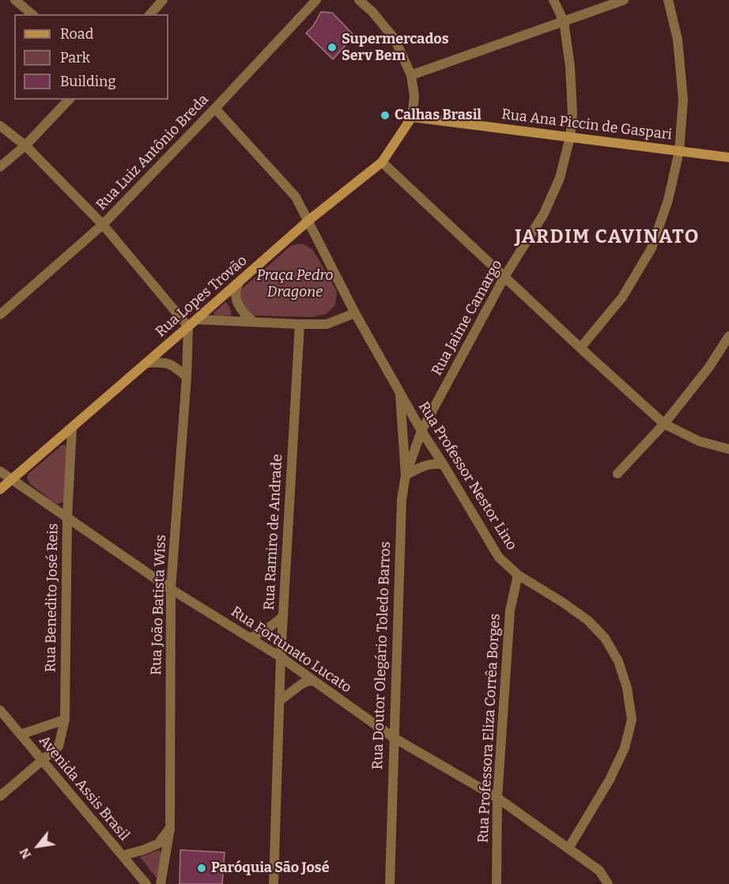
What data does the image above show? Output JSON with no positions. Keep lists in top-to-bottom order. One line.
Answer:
{"streets":{"main road":["Rua Ana Piccin de Gaspari","Rua Lopes Trovão"],"street":["Rua Luiz Antônio Breda","Rua Jaime Camargo","Rua Professor Nestor Lino","Rua Ramiro de Andrade","Rua Benedito José Reis","Rua João Batista Wiss","Rua Fortunato Lucato","Rua Doutor Olegário Toledo Barros","Rua Professora Eliza Corrêa Borges","Avenida Assis Brasil"]},"crossings":[["Rua Ana Piccin de Gaspari","Rua Lopes Trovão"],["Rua Ana Piccin de Gaspari","Rua Jaime Camargo"],["Rua Luiz Antônio Breda","Rua Professor Nestor Lino"],["Rua Lopes Trovão","Rua Professor Nestor Lino"],["Rua Lopes Trovão","Rua Benedito José Reis"],["Rua Lopes Trovão","Rua João Batista Wiss"],["Rua Lopes Trovão","Rua Fortunato Lucato"],["Rua Jaime Camargo","Rua Professor Nestor Lino"],["Rua Jaime Camargo","Rua Doutor Olegário Toledo Barros"],["Rua Professor Nestor Lino","Rua Fortunato Lucato"],["Rua Professor Nestor Lino","Rua Doutor Olegário Toledo Barros"],["Rua Professor Nestor Lino","Rua Professora Eliza Corrêa Borges"],["Rua Ramiro de Andrade","Rua Fortunato Lucato"],["Rua Benedito José Reis","Rua Fortunato Lucato"],["Rua Benedito José Reis","Avenida Assis Brasil"],["Rua João Batista Wiss","Rua Fortunato Lucato"],["Rua Fortunato Lucato","Rua Doutor Olegário Toledo Barros"],["Rua Fortunato Lucato","Rua Professora Eliza Corrêa Borges"]],"districts":["JARDIM CAVINATO"],"parks":["Praça Pedro Dragone"],"places":["Supermercados Serv Bem","Calhas Brasil","Paróquia São José"],"legend":["Road","Park","Building"],"north":"bottom left"}
